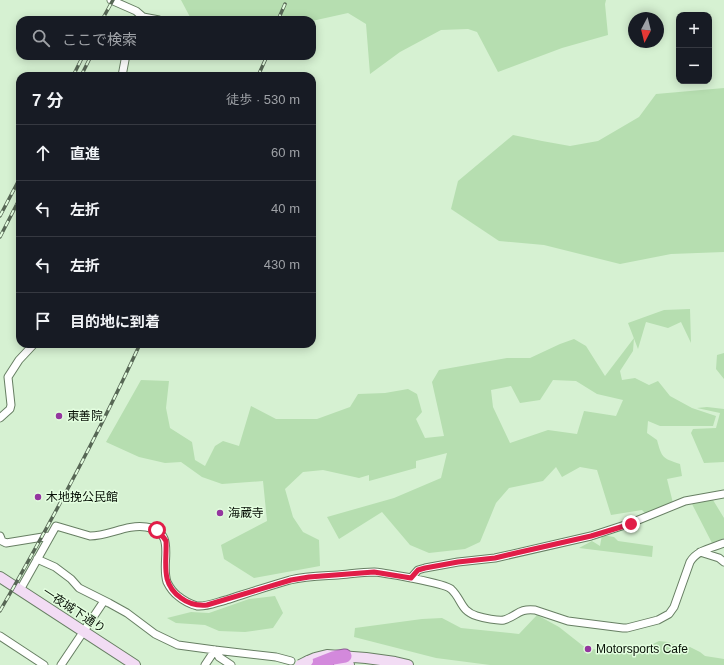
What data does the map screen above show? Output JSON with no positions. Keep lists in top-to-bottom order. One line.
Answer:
{"streets":{"street":["一夜城下通り"]},"places":["東善院","木地挽公民館","海蔵寺","Motorsports Cafe"],"north":"bottom","page":{"map_buttons":["+","−"],"search":"ここで検索","heading":["7 分","徒歩 · 530 m"],"list":[["直進","60 m"],["左折","40 m"],["左折","430 m"],"目的地に到着"]}}
